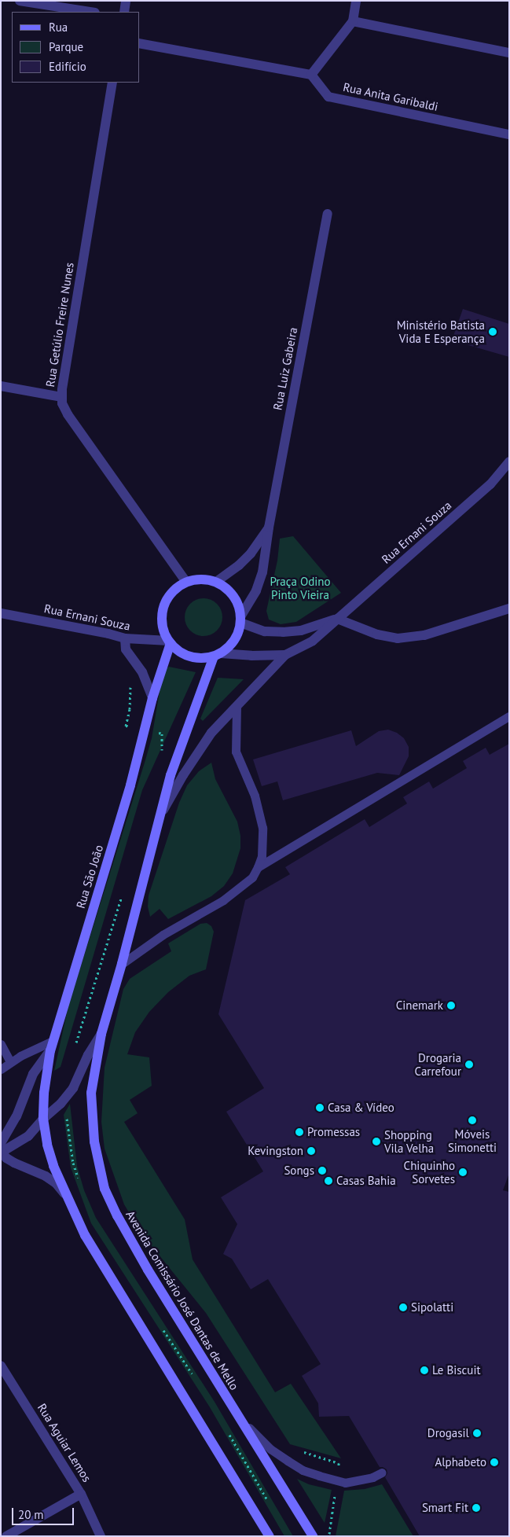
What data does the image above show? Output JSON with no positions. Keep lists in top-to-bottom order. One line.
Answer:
{"streets":{"main road":["Rua São João","Avenida Comissário José Dantas de Mello"],"street":["Rua Anita Garibaldi","Rua Getúlio Freire Nunes","Rua Luiz Gabeira","Rua Ernani Souza","Rua Aguiar Lemos"]},"crossings":[["Rua Getúlio Freire Nunes","Rua Luiz Gabeira"],["Rua Getúlio Freire Nunes","Rua Ernani Souza"],["Rua Getúlio Freire Nunes","Rua São João"],["Rua Luiz Gabeira","Rua Ernani Souza"],["Rua Luiz Gabeira","Rua São João"],["Rua Ernani Souza","Rua São João"]],"parks":["Praça Odino Pinto Vieira"],"places":["Ministério Batista Vida E Esperança","Cinemark","Drogaria Carrefour","Casa & Vídeo","Móveis Simonetti","Promessas","Shopping Vila Velha","Kevingston","Songs","Chiquinho Sorvetes","Casas Bahia","Sipolatti","Le Biscuit","Drogasil","Alphabeto","Smart Fit"],"legend":["Rua","Parque","Edifício"],"scale_bar":"20 m"}
